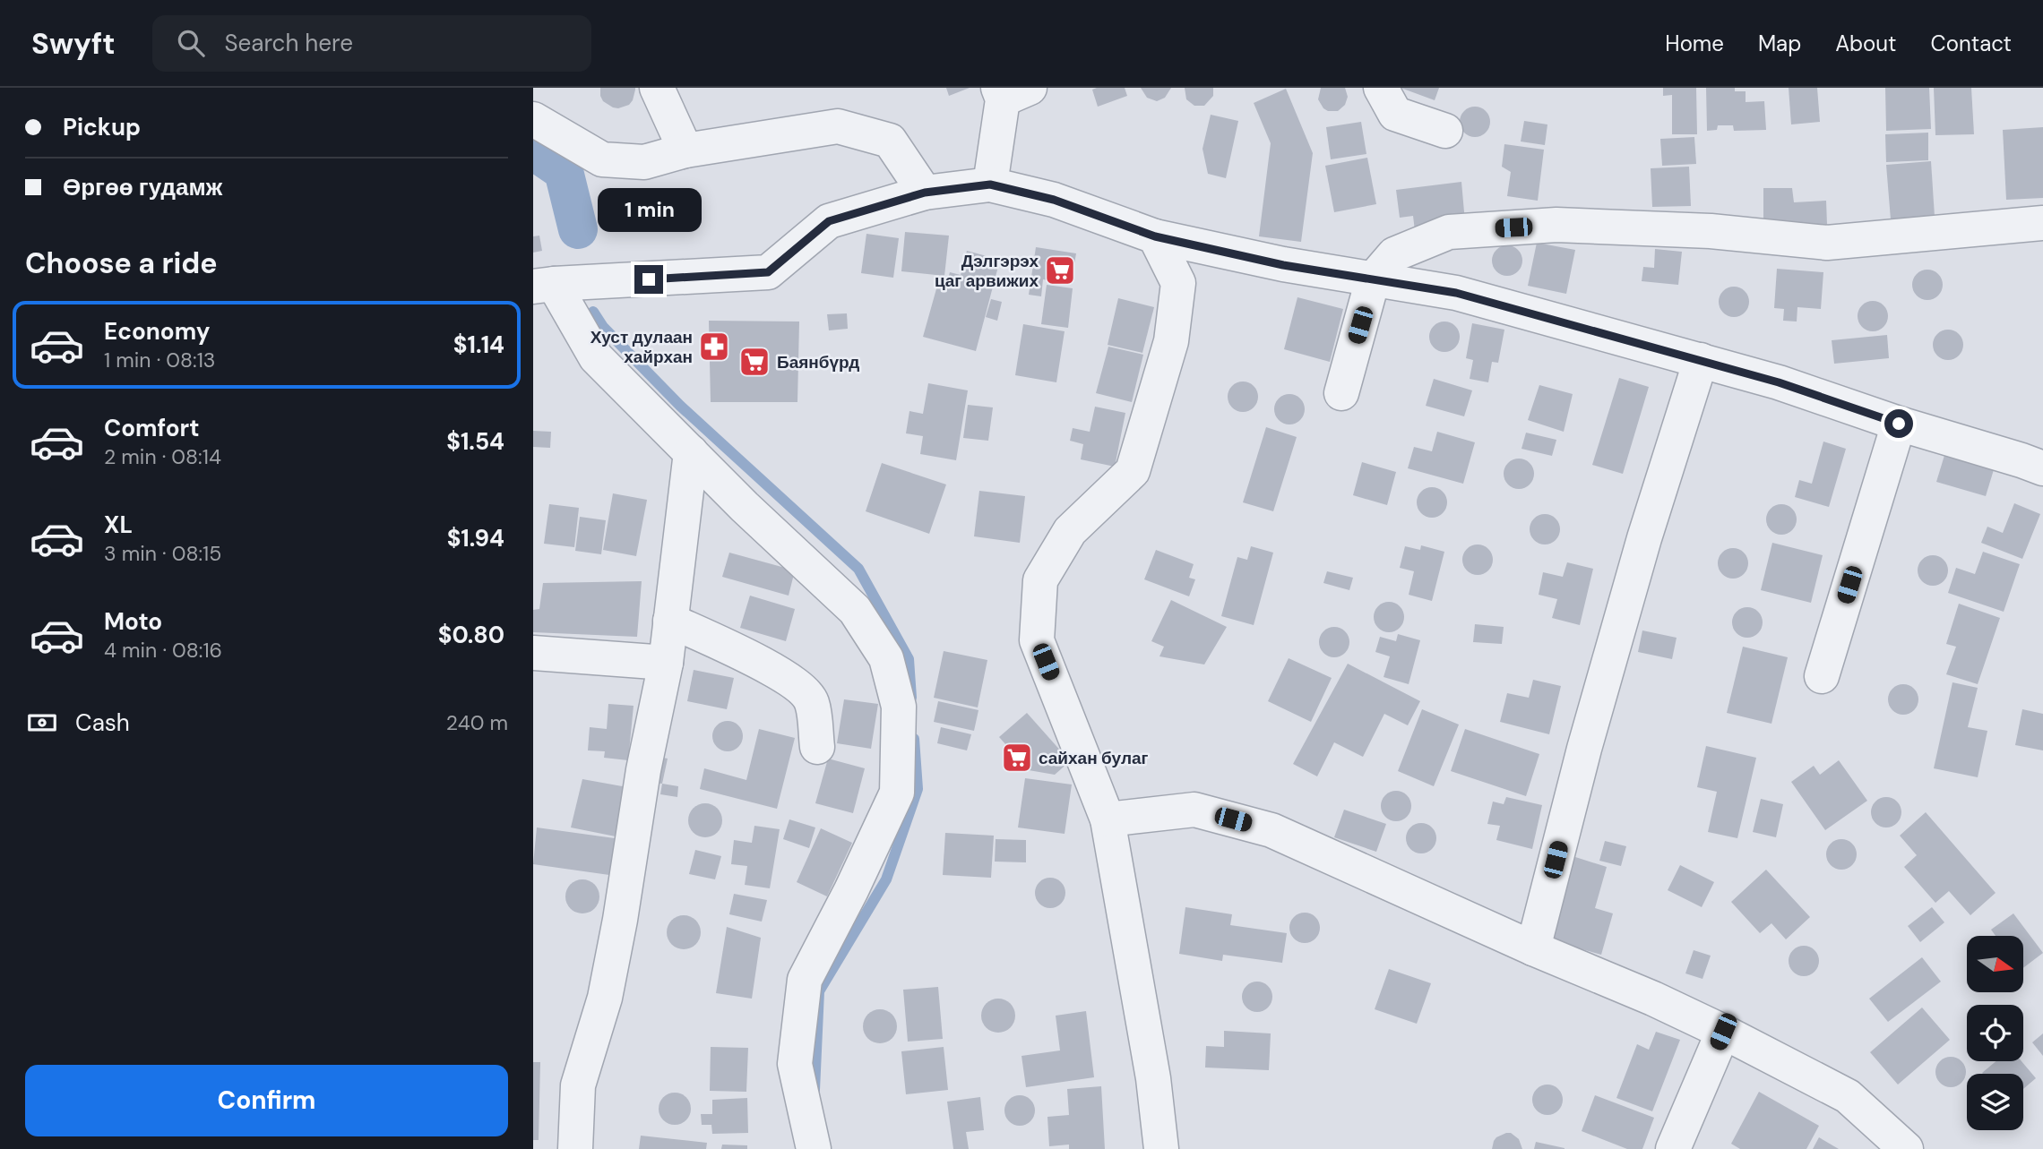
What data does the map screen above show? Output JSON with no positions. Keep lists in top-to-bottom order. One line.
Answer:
{"places":{"supermarket":["Дэлгэрэх цаг арвижих","Баянбүрд","сайхан булаг"],"pharmacy":["Хуст дулаан хайрхан"]},"north":"right","page":{"header":"Swyft","search":"Search here","nav":["Home","Map","About","Contact"],"banner":["Pickup","Өргөө гудамж"],"bubble":"1 min","heading":"Choose a ride","list":[{"name":"Economy","note":"1 min · 08:13","value":"$1.14"},{"name":"Comfort","note":"2 min · 08:14","value":"$1.54"},{"name":"XL","note":"3 min · 08:15","value":"$1.94"},{"name":"Moto","note":"4 min · 08:16","value":"$0.80"}],"pay":["Cash","240 m"],"buttons":"Confirm"}}
